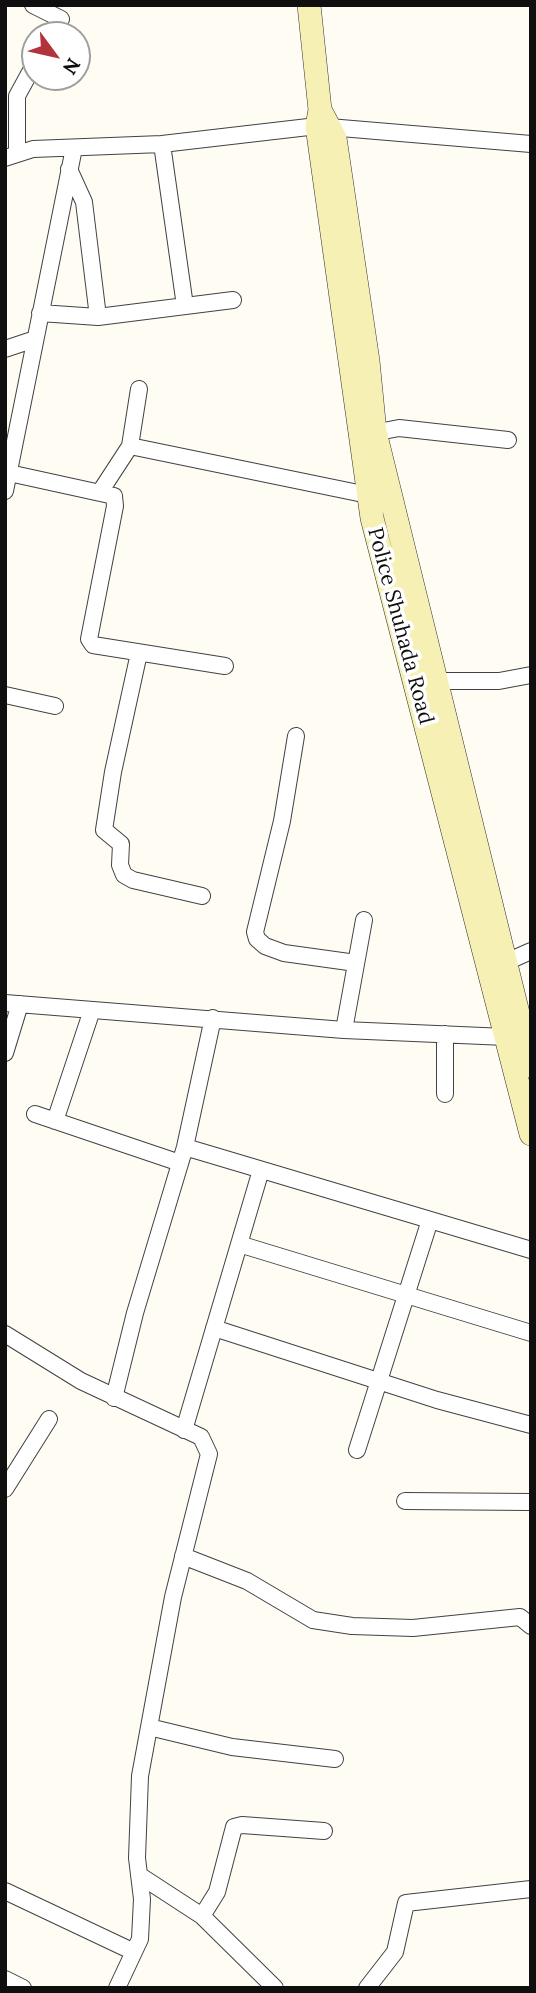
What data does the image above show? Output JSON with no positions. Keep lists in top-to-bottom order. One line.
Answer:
{"streets":{"main road":["Police Shuhada Road"]},"north":"bottom right"}
